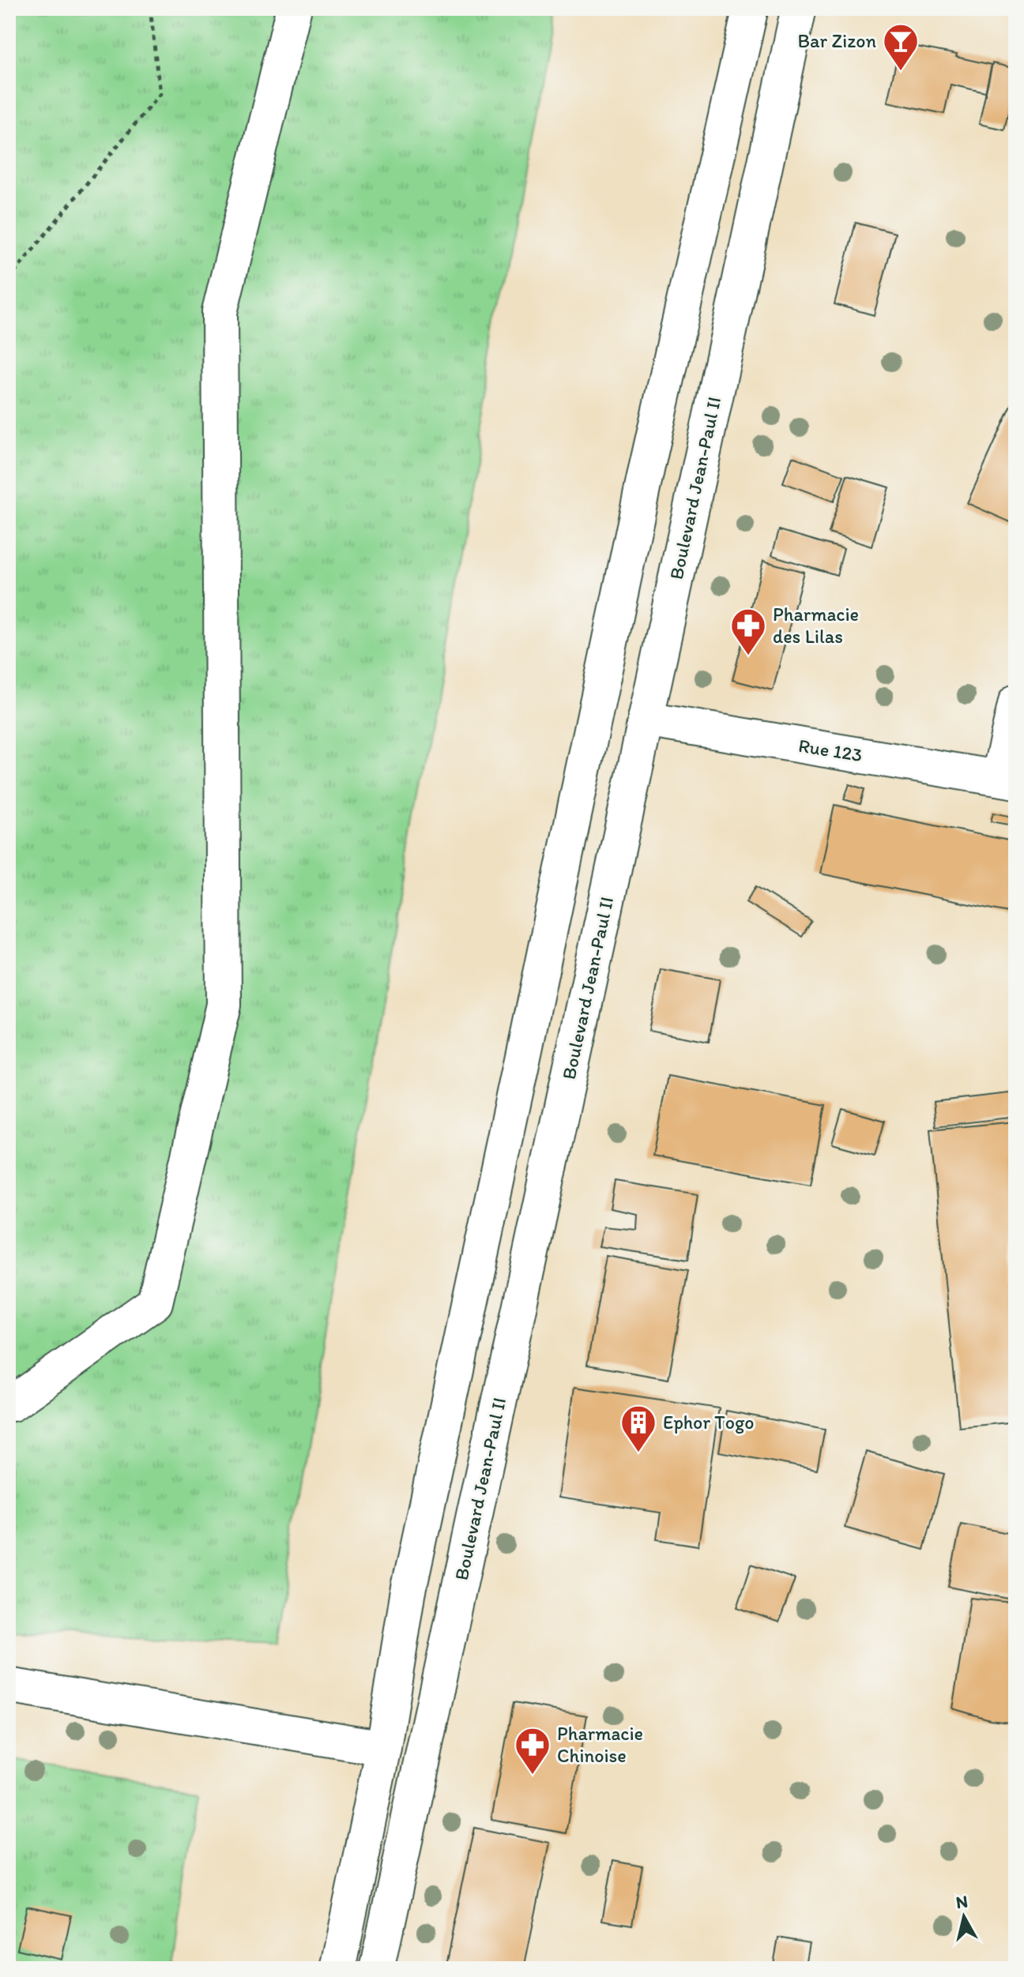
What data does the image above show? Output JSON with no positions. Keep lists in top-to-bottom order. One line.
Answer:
{"streets":{"main road":["Boulevard Jean-Paul II","Rue 123"]},"crossings":[["Boulevard Jean-Paul II","Rue 123"]],"places":{"bar":["Bar Zizon"],"pharmacy":["Pharmacie des Lilas","Pharmacie Chinoise"],"building":["Ephor Togo"]},"north":"top"}
